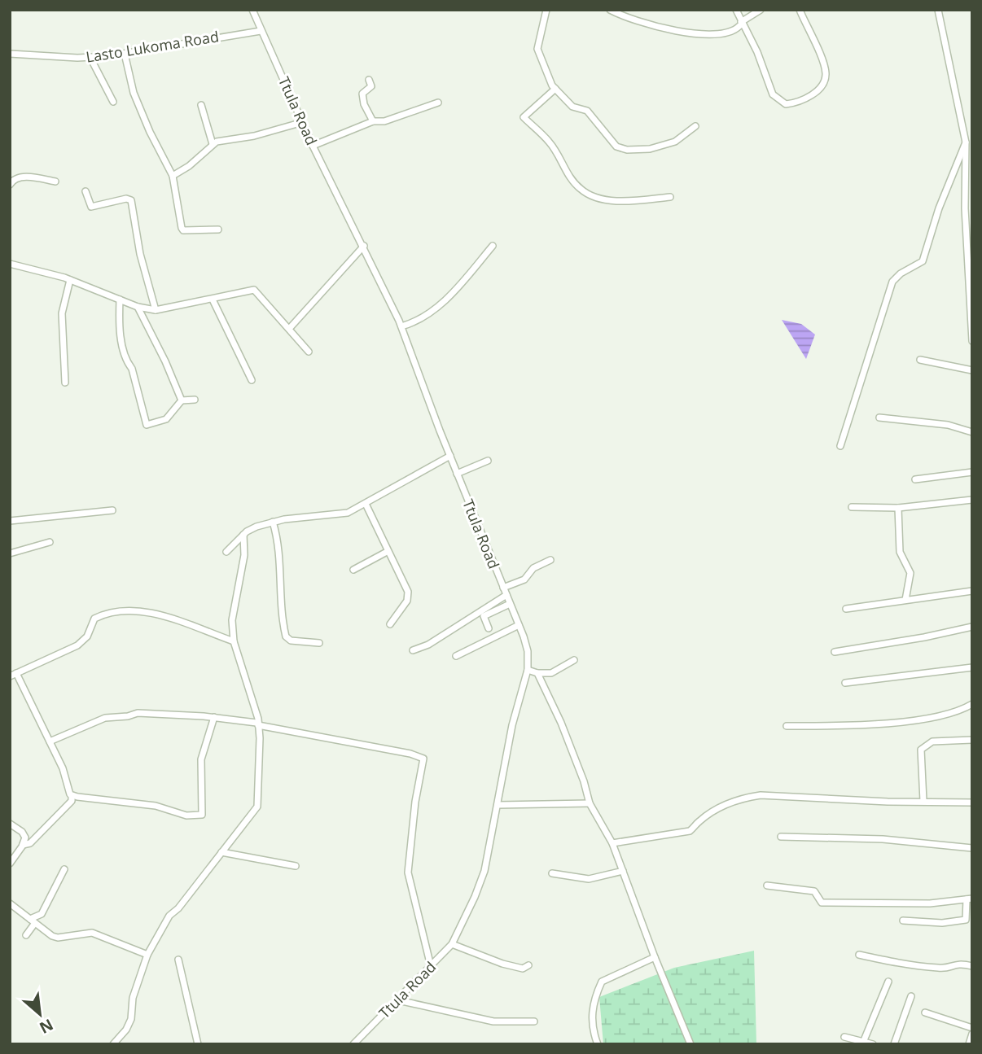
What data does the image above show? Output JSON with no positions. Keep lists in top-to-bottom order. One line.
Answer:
{"streets":{"street":["Lasto Lukoma Road","Ttula Road"]},"crossings":[["Lasto Lukoma Road","Ttula Road"]],"north":"bottom right"}
